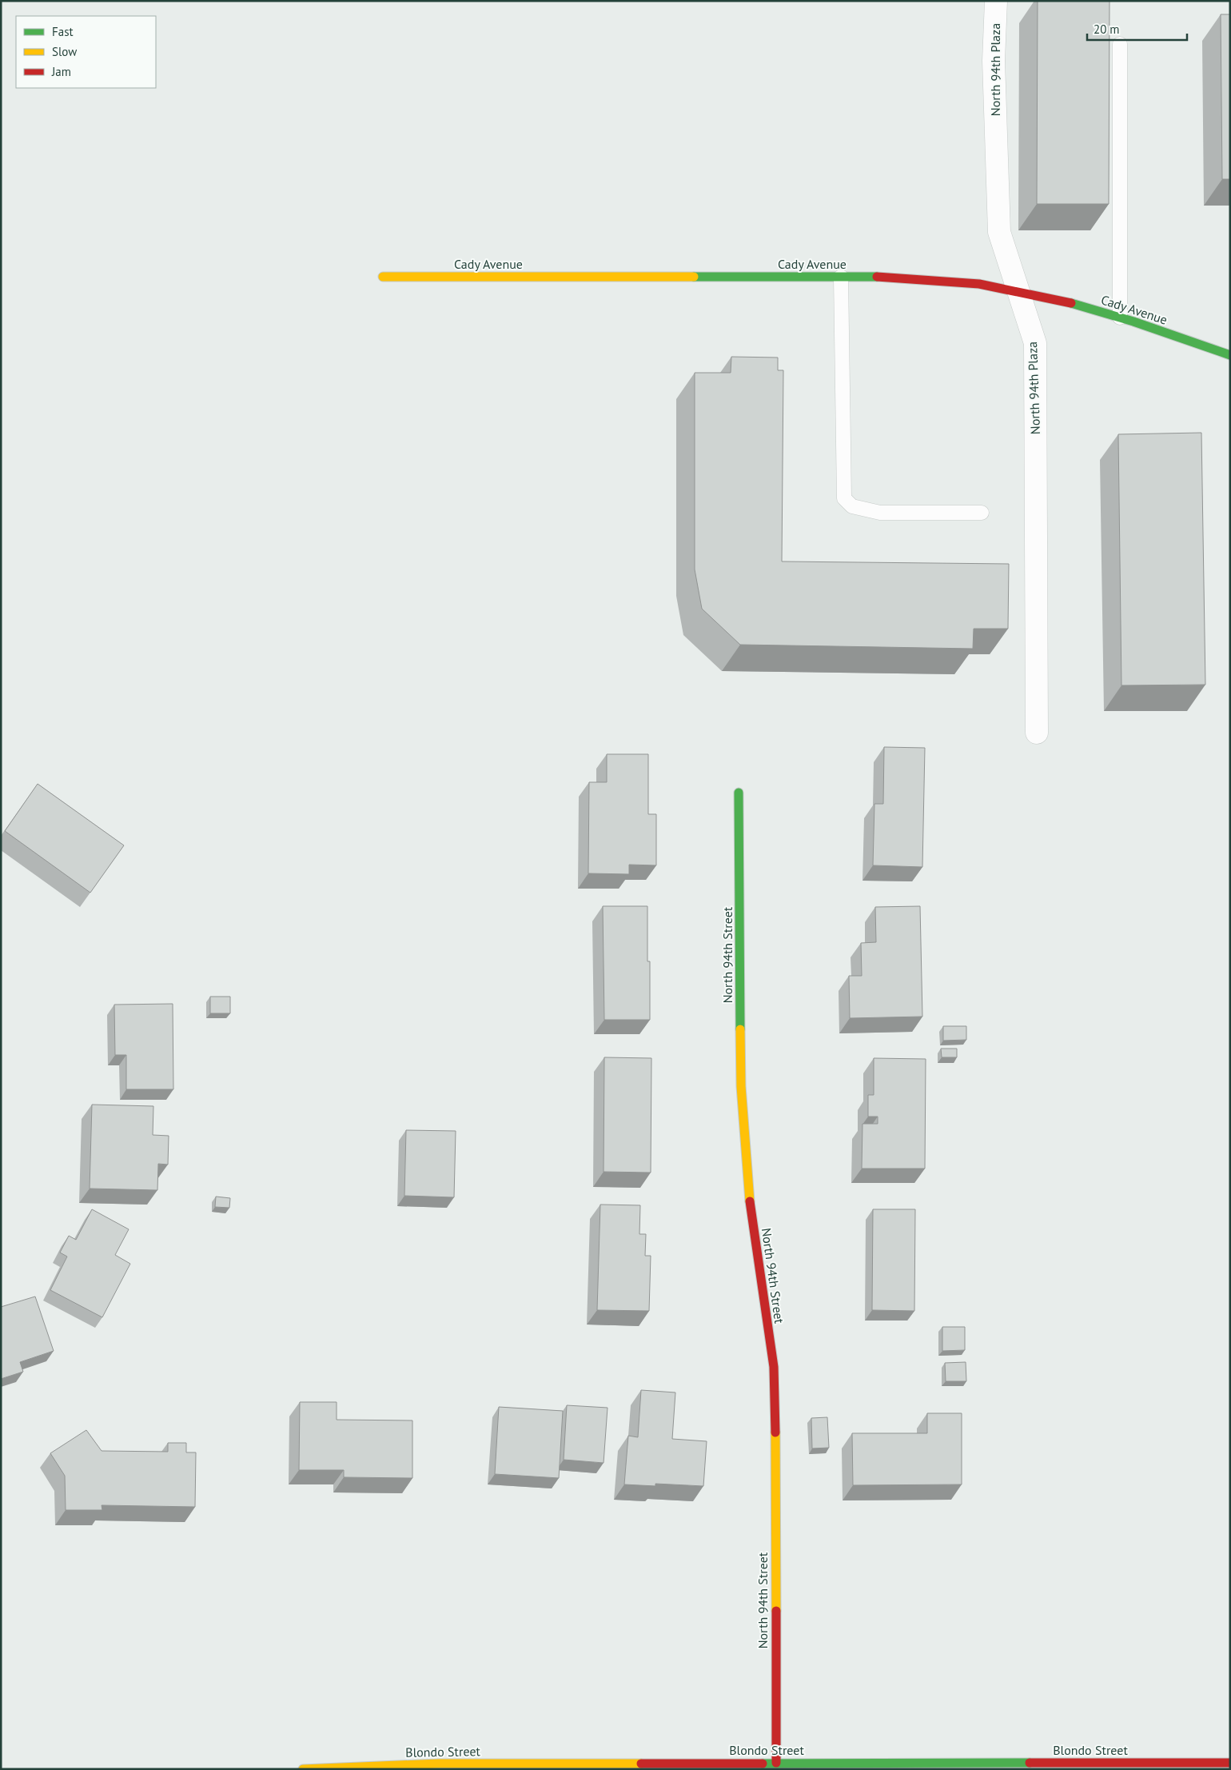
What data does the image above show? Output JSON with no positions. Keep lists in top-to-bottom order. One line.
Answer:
{"streets":{"street":["North 94th Plaza","Cady Avenue","North 94th Street","Blondo Street"]},"crossings":[["North 94th Plaza","Cady Avenue"],["North 94th Street","Blondo Street"]],"legend":["Fast","Slow","Jam"],"scale_bar":"20 m"}
